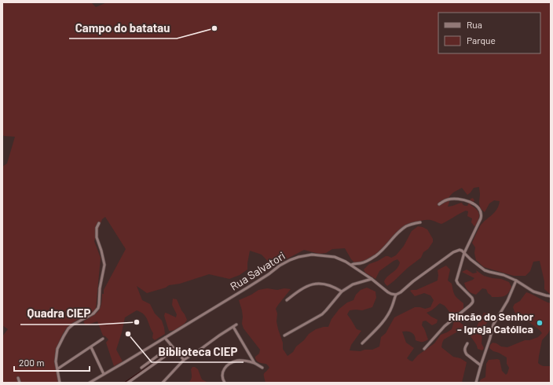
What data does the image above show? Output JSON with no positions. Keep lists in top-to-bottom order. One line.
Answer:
{"streets":{"street":["Rua Salvatori"]},"places":["Campo do batatau","Quadra CIEP","Rincão do Senhor - Igreja Católica","Biblioteca CIEP"],"legend":["Rua","Parque"],"scale_bar":"200 m"}
